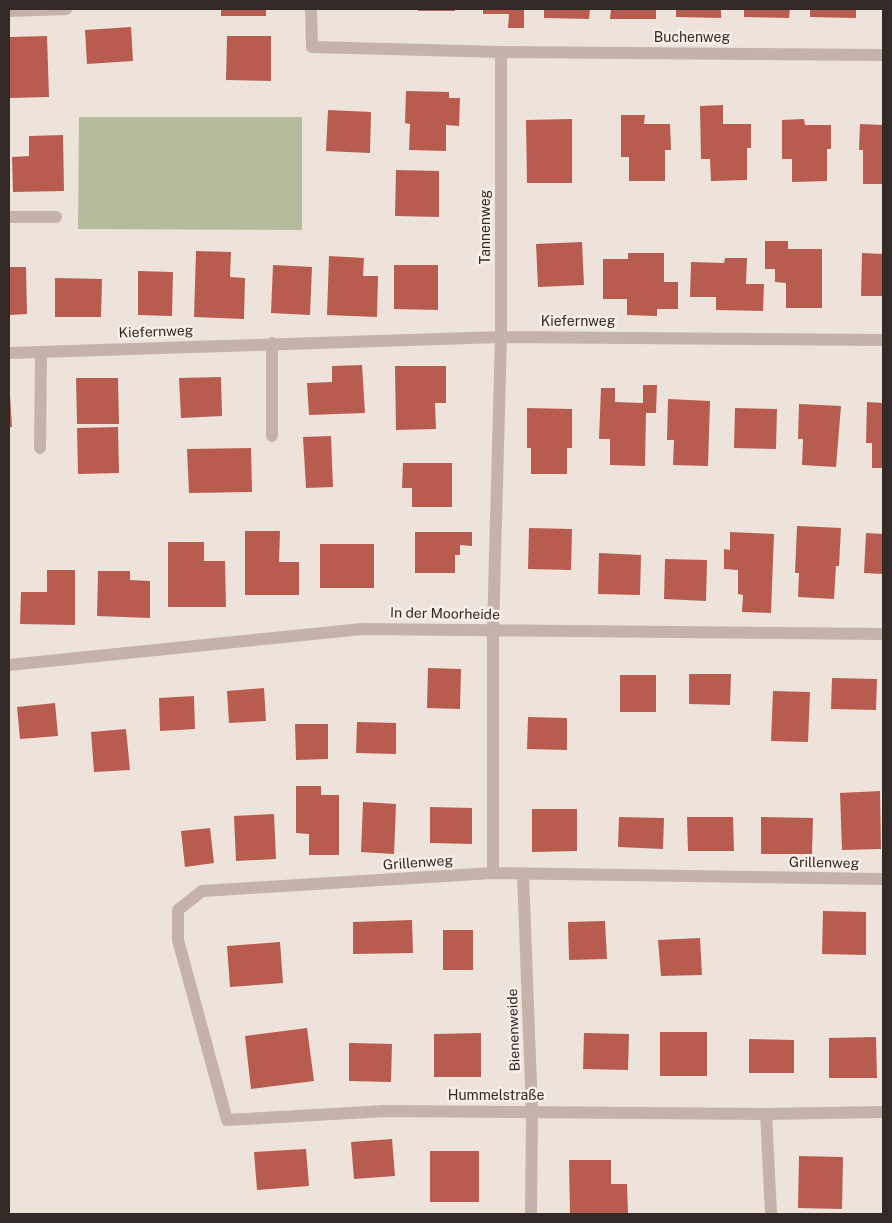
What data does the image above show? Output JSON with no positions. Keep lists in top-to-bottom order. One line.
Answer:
{"streets":{"street":["Buchenweg","Tannenweg","Kiefernweg","In der Moorheide","Grillenweg","Bienenweide","Hummelstraße"]},"crossings":[["Buchenweg","Tannenweg"],["Tannenweg","Kiefernweg"],["Tannenweg","In der Moorheide"],["Grillenweg","Bienenweide"],["Grillenweg","Hummelstraße"],["Bienenweide","Hummelstraße"]]}
